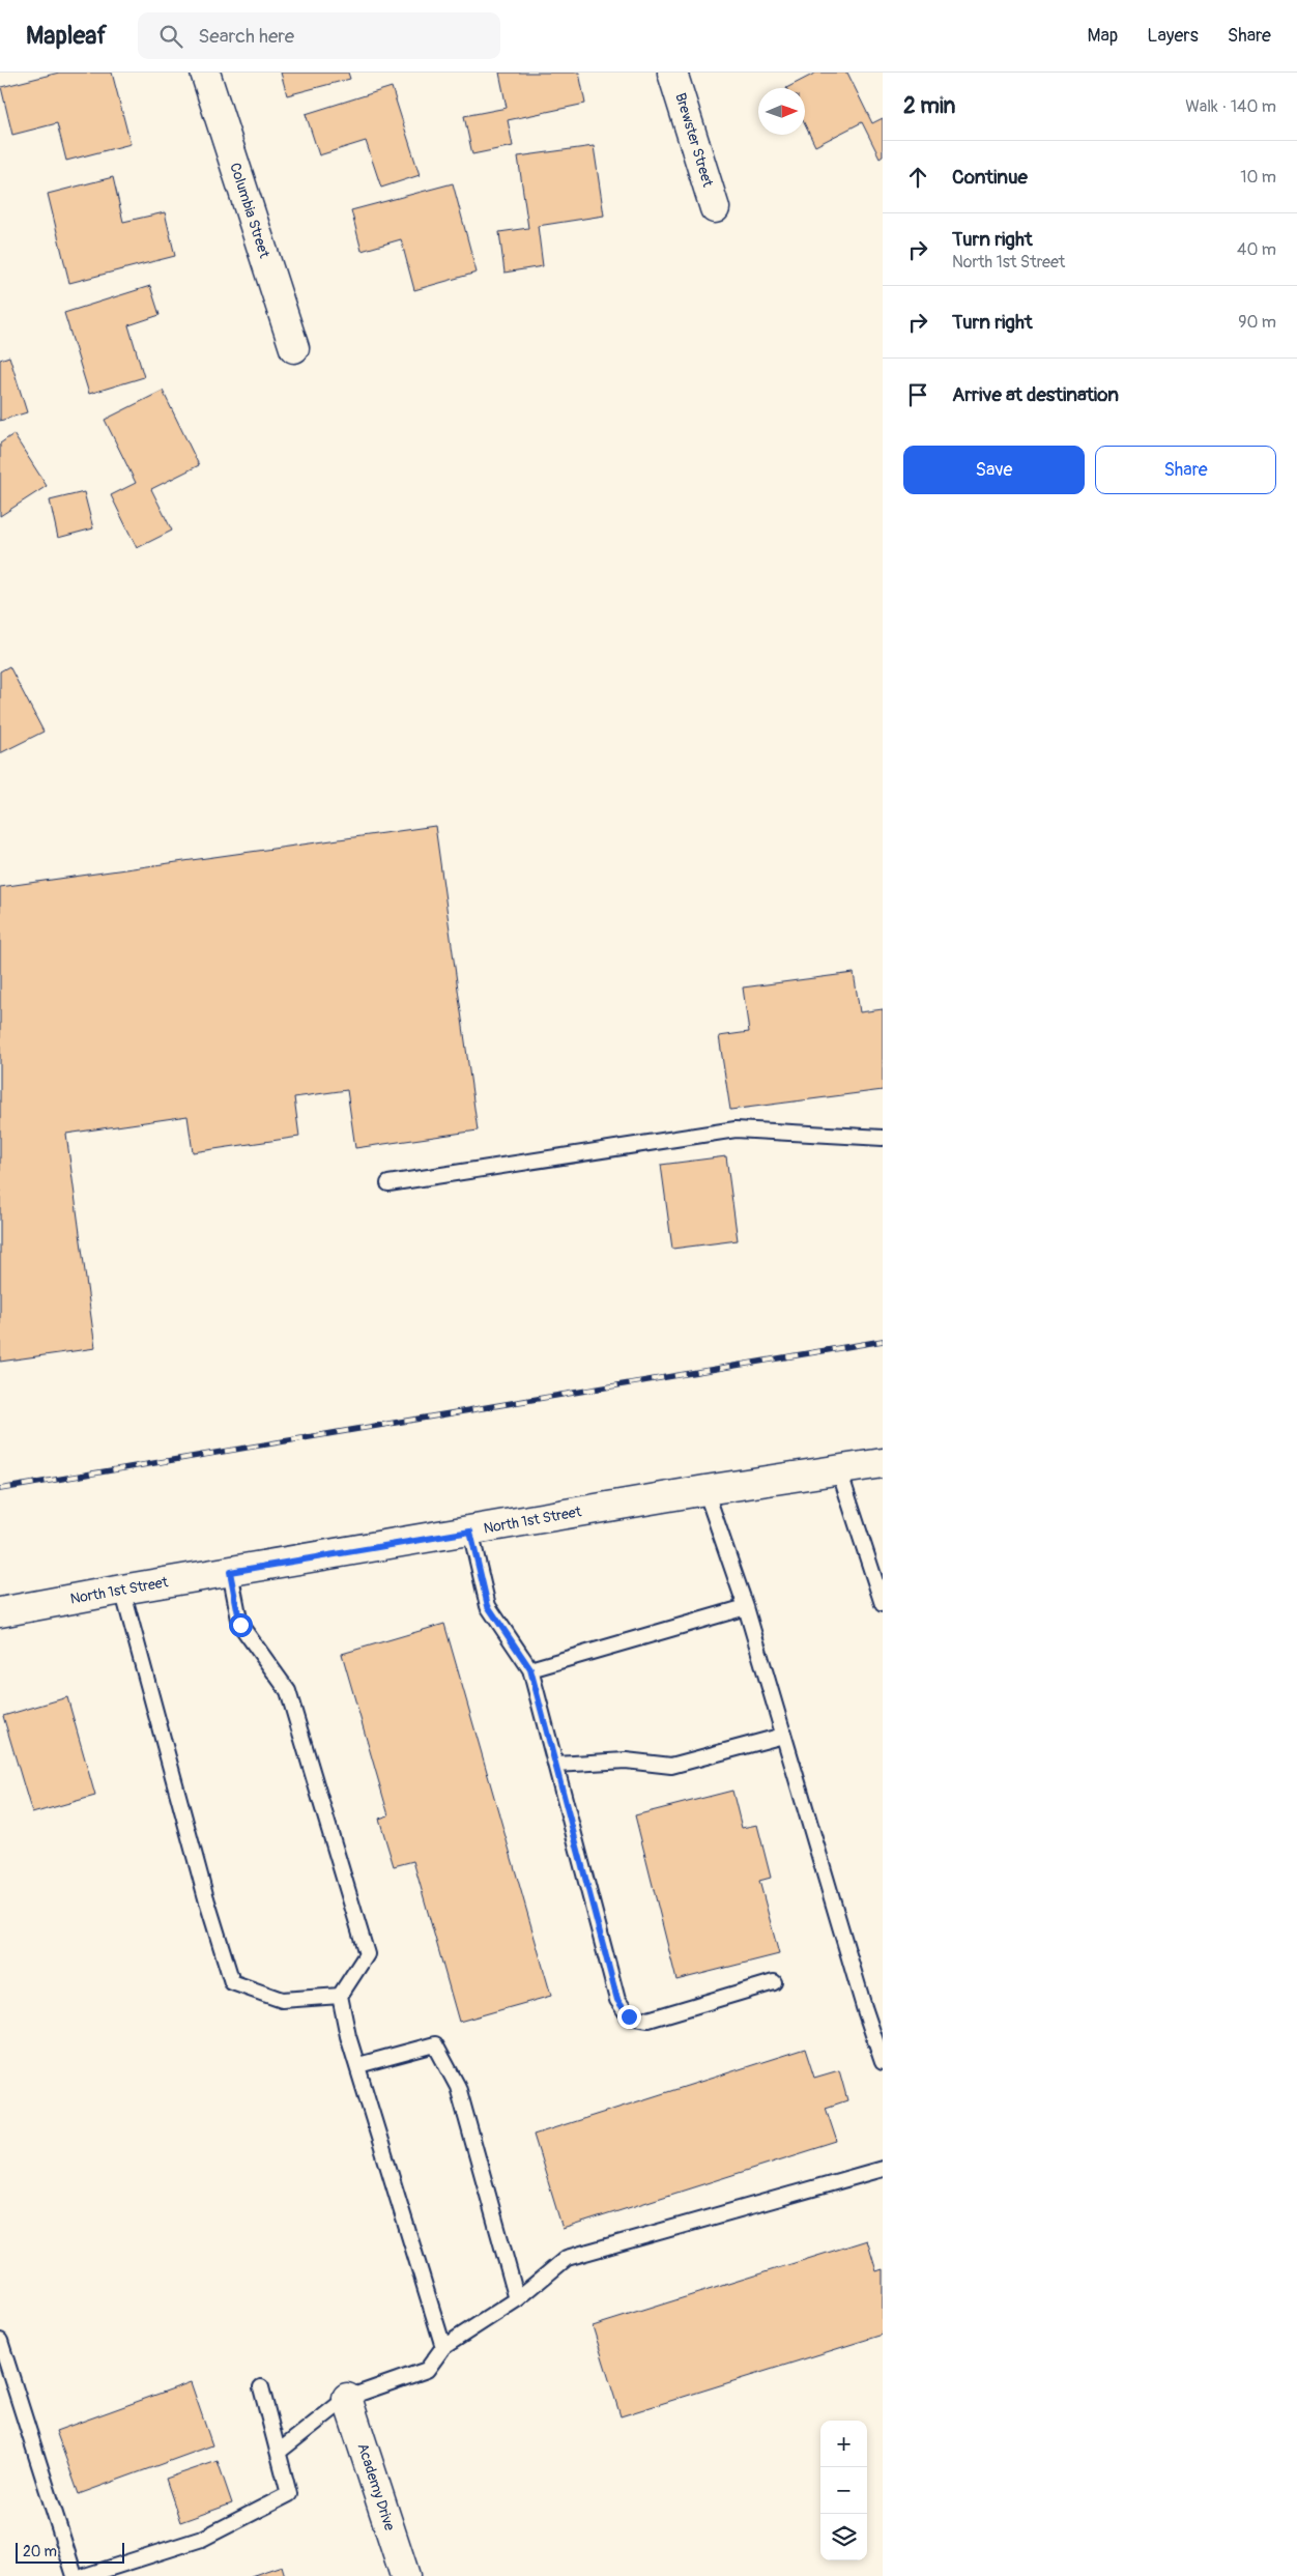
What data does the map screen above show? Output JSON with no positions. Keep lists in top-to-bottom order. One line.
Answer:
{"streets":{"street":["Brewster Street","Columbia Street","North 1st Street","Academy Drive"]},"scale_bar":"20 m","north":"right","page":{"header":"Mapleaf","search":"Search here","nav":["Map","Layers","Share"],"heading":["2 min","Walk · 140 m"],"list":[["Continue","10 m"],["Turn right","North 1st Street","40 m"],["Turn right","90 m"],"Arrive at destination"],"buttons":["Save","Share"],"map_buttons":["+","−"],"scale":"20 m"}}
